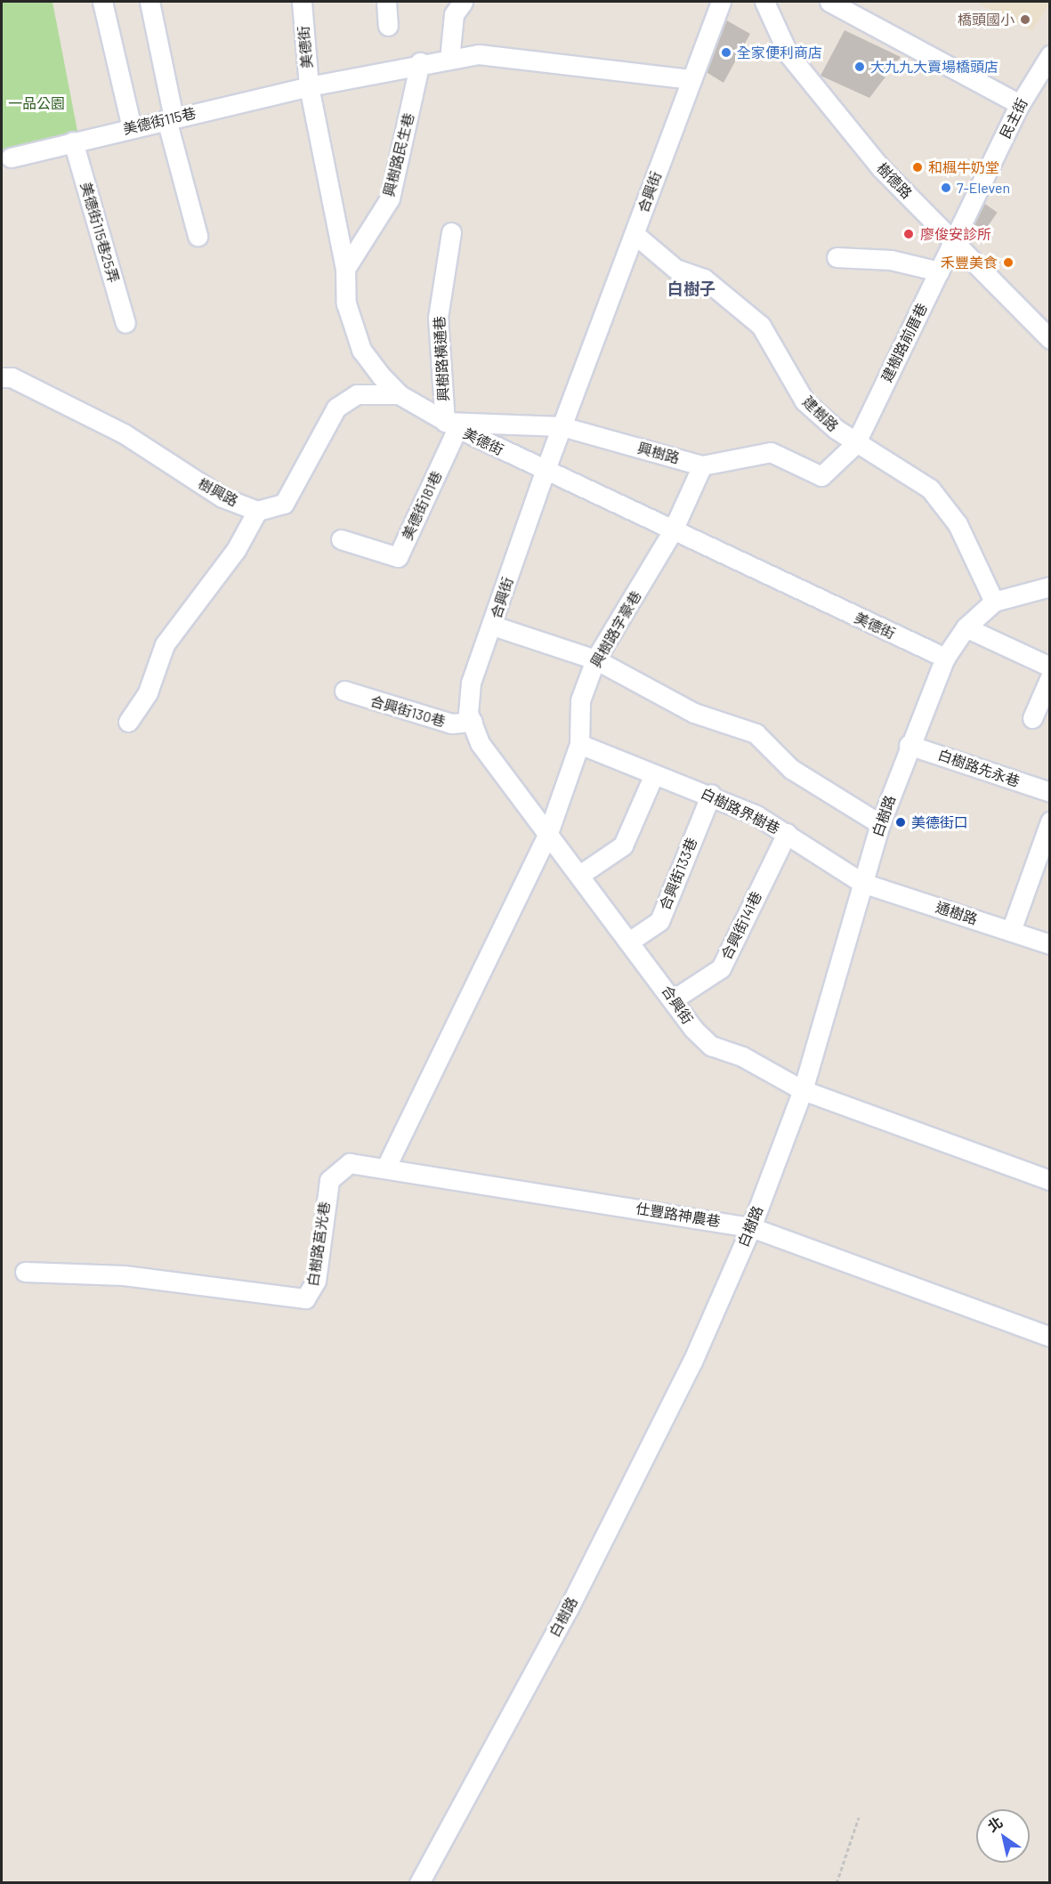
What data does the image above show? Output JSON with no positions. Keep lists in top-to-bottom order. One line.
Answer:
{"streets":{"street":["美德街","民主街","美德街115巷","興樹路民生巷","樹德路","合興街","美德街115巷25弄","建樹路前厝巷","興樹路橫通巷","建樹路","興樹路","樹興路","美德街181巷","興樹路字豪巷","合興街130巷","白樹路先永巷","白樹路界樹巷","白樹路","合興街133巷","通樹路","合興街141巷","仕豐路神農巷","白樹路莒光巷"]},"crossings":[["美德街","美德街115巷"],["美德街","興樹路民生巷"],["美德街","合興街"],["美德街","興樹路橫通巷"],["美德街","興樹路"],["美德街","美德街181巷"],["美德街","興樹路字豪巷"],["美德街","白樹路"],["民主街","樹德路"],["民主街","建樹路前厝巷"],["美德街115巷","興樹路民生巷"],["美德街115巷","合興街"],["美德街115巷","美德街115巷25弄"],["樹德路","建樹路前厝巷"],["合興街","建樹路"],["合興街","興樹路"],["合興街","興樹路字豪巷"],["合興街","合興街130巷"],["合興街","白樹路"],["合興街","合興街133巷"],["合興街","合興街141巷"],["建樹路前厝巷","建樹路"],["建樹路前厝巷","興樹路"],["興樹路橫通巷","興樹路"],["興樹路橫通巷","美德街181巷"],["建樹路","興樹路"],["建樹路","白樹路"],["興樹路","美德街181巷"],["興樹路","興樹路字豪巷"],["興樹路字豪巷","白樹路界樹巷"],["白樹路先永巷","白樹路"],["白樹路界樹巷","白樹路"],["白樹路界樹巷","合興街133巷"],["白樹路界樹巷","通樹路"],["白樹路界樹巷","合興街141巷"],["白樹路","通樹路"],["白樹路","仕豐路神農巷"],["仕豐路神農巷","白樹路莒光巷"]],"districts":["白樹子"],"parks":["一品公園"],"places":["橋頭國小","全家便利商店","大九九大賣場橋頭店","和楓牛奶堂","7-Eleven","廖俊安診所","禾豐美食","美德街口"],"north":"top left"}
